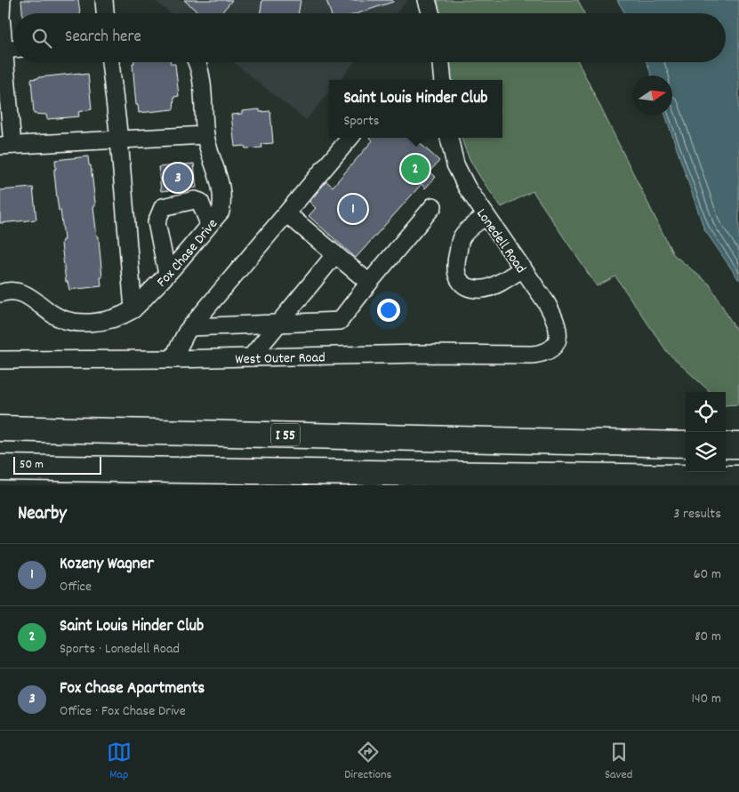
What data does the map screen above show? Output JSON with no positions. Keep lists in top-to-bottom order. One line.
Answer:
{"streets":{"highway":["I 55"],"street":["Lonedell Road","Fox Chase Drive","West Outer Road"]},"crossings":[["Lonedell Road","West Outer Road"]],"scale_bar":"50 m","north":"right","page":{"search":"Search here","popup":["Saint Louis Hinder Club","Sports"],"pins":["2","3","1"],"scale":"50 m","heading":["Nearby","3 results"],"list":[{"mark":"1","name":"Kozeny Wagner","note":"Office","value":"60 m"},{"mark":"2","name":"Saint Louis Hinder Club","note":"Sports · Lonedell Road","value":"80 m"},{"mark":"3","name":"Fox Chase Apartments","note":"Office · Fox Chase Drive","value":"140 m"}],"nav":["Map","Directions","Saved"]}}
